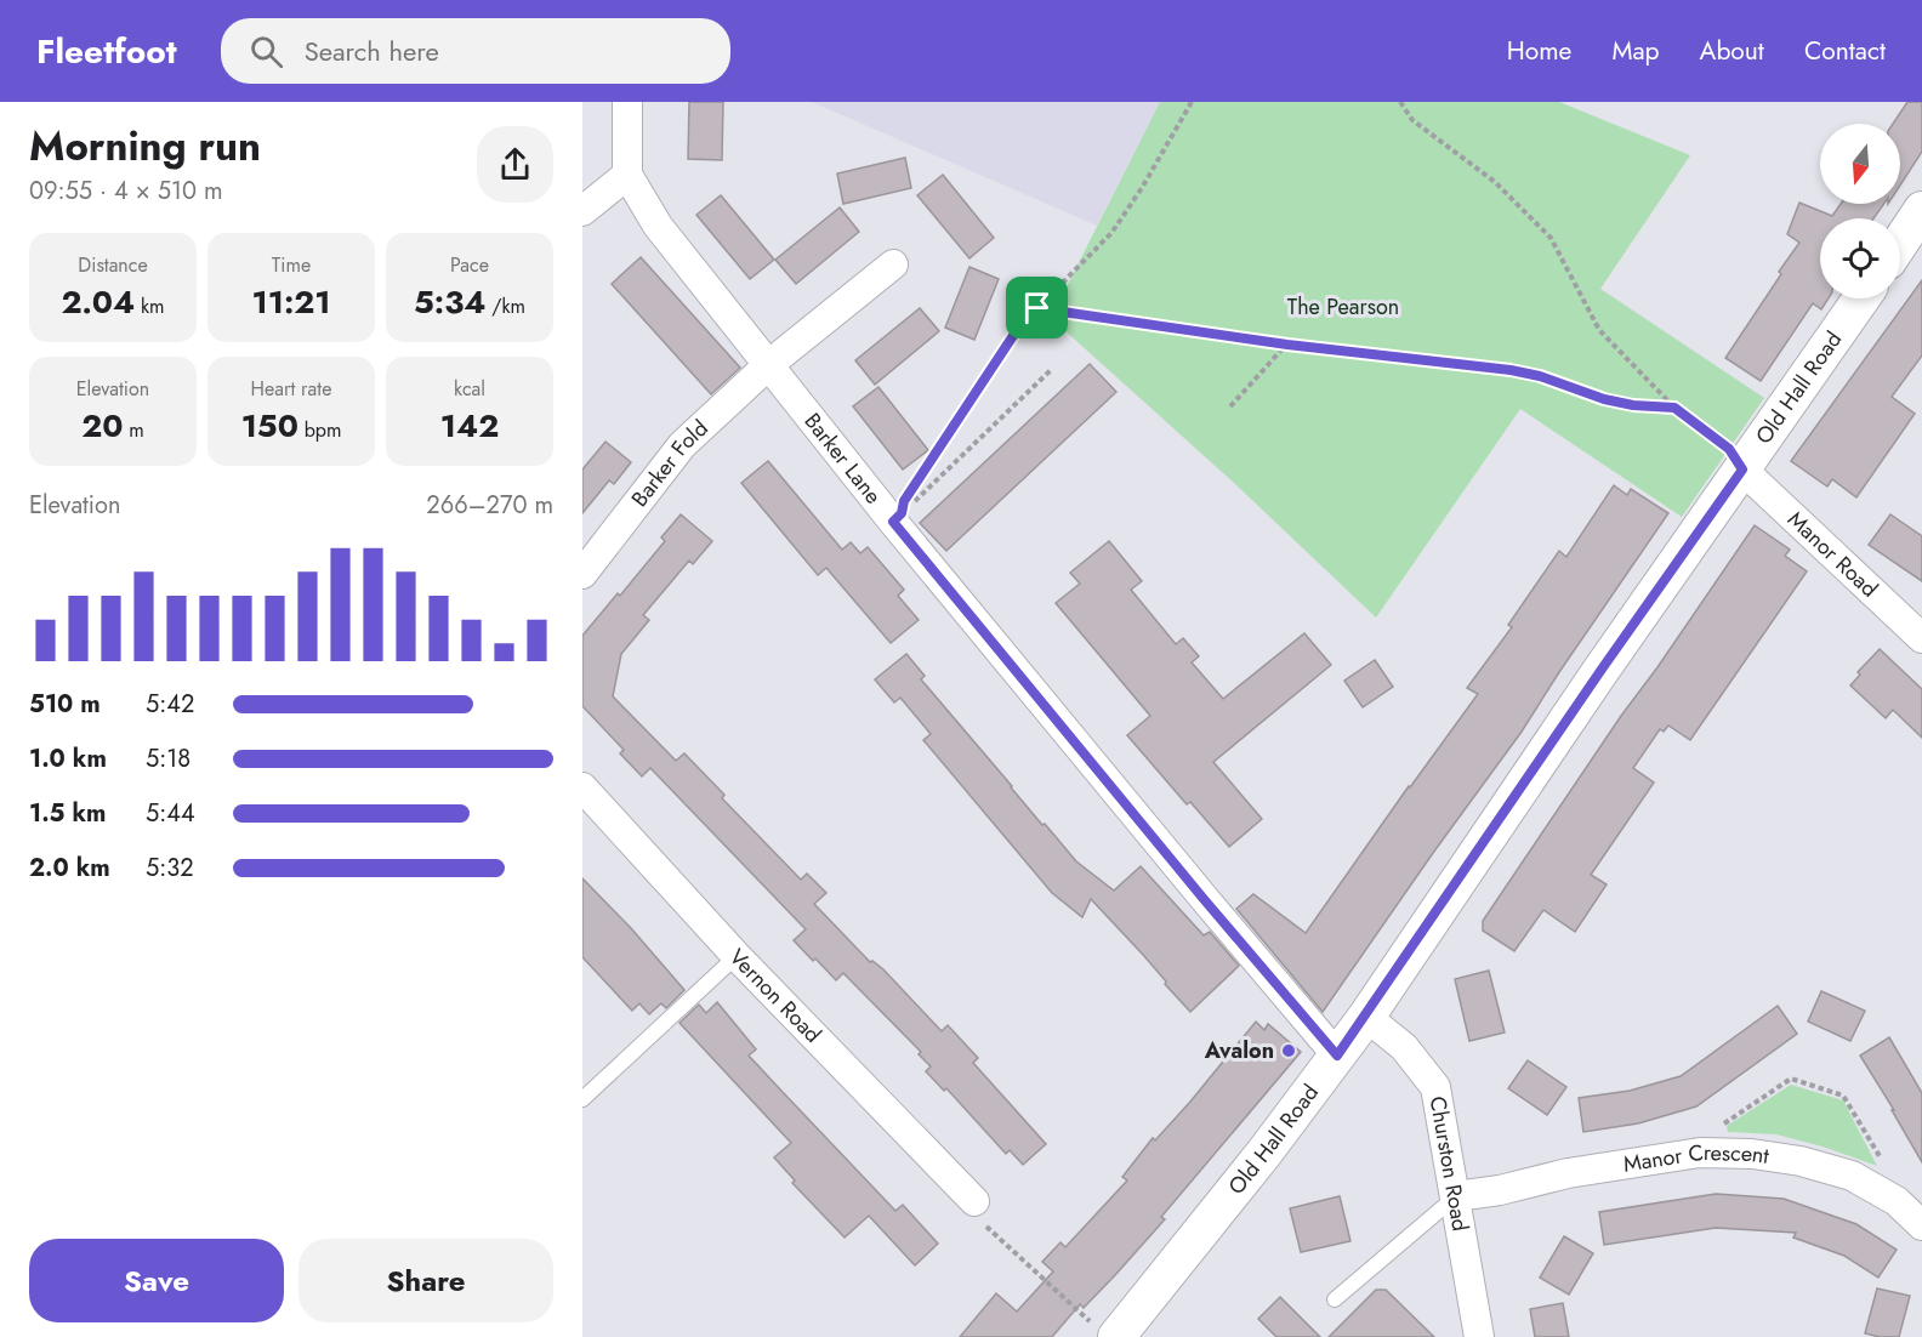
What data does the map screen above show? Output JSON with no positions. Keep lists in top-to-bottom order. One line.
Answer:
{"streets":{"street":["Old Hall Road","Barker Lane","Barker Fold","Manor Road","Vernon Road","Manor Crescent","Churston Road"]},"crossings":[["Old Hall Road","Barker Lane"],["Old Hall Road","Manor Road"],["Old Hall Road","Churston Road"],["Barker Lane","Barker Fold"],["Manor Crescent","Churston Road"]],"parks":["The Pearson"],"places":["Avalon"],"north":"bottom","page":{"header":"Fleetfoot","search":"Search here","nav":["Home","Map","About","Contact"],"heading":["Morning run","09:55 · 4 × 510 m"],"stats":[["Distance","2.04 km"],["Time","11:21"],["Pace","5:34 /km"],["Elevation","20 m"],["Heart rate","150 bpm"],["kcal","142"]],"chart":["Elevation","266–270 m"],"list":[{"name":"510 m","note":"5:42"},{"name":"1.0 km","note":"5:18"},{"name":"1.5 km","note":"5:44"},{"name":"2.0 km","note":"5:32"}],"buttons":["Save","Share"]}}
